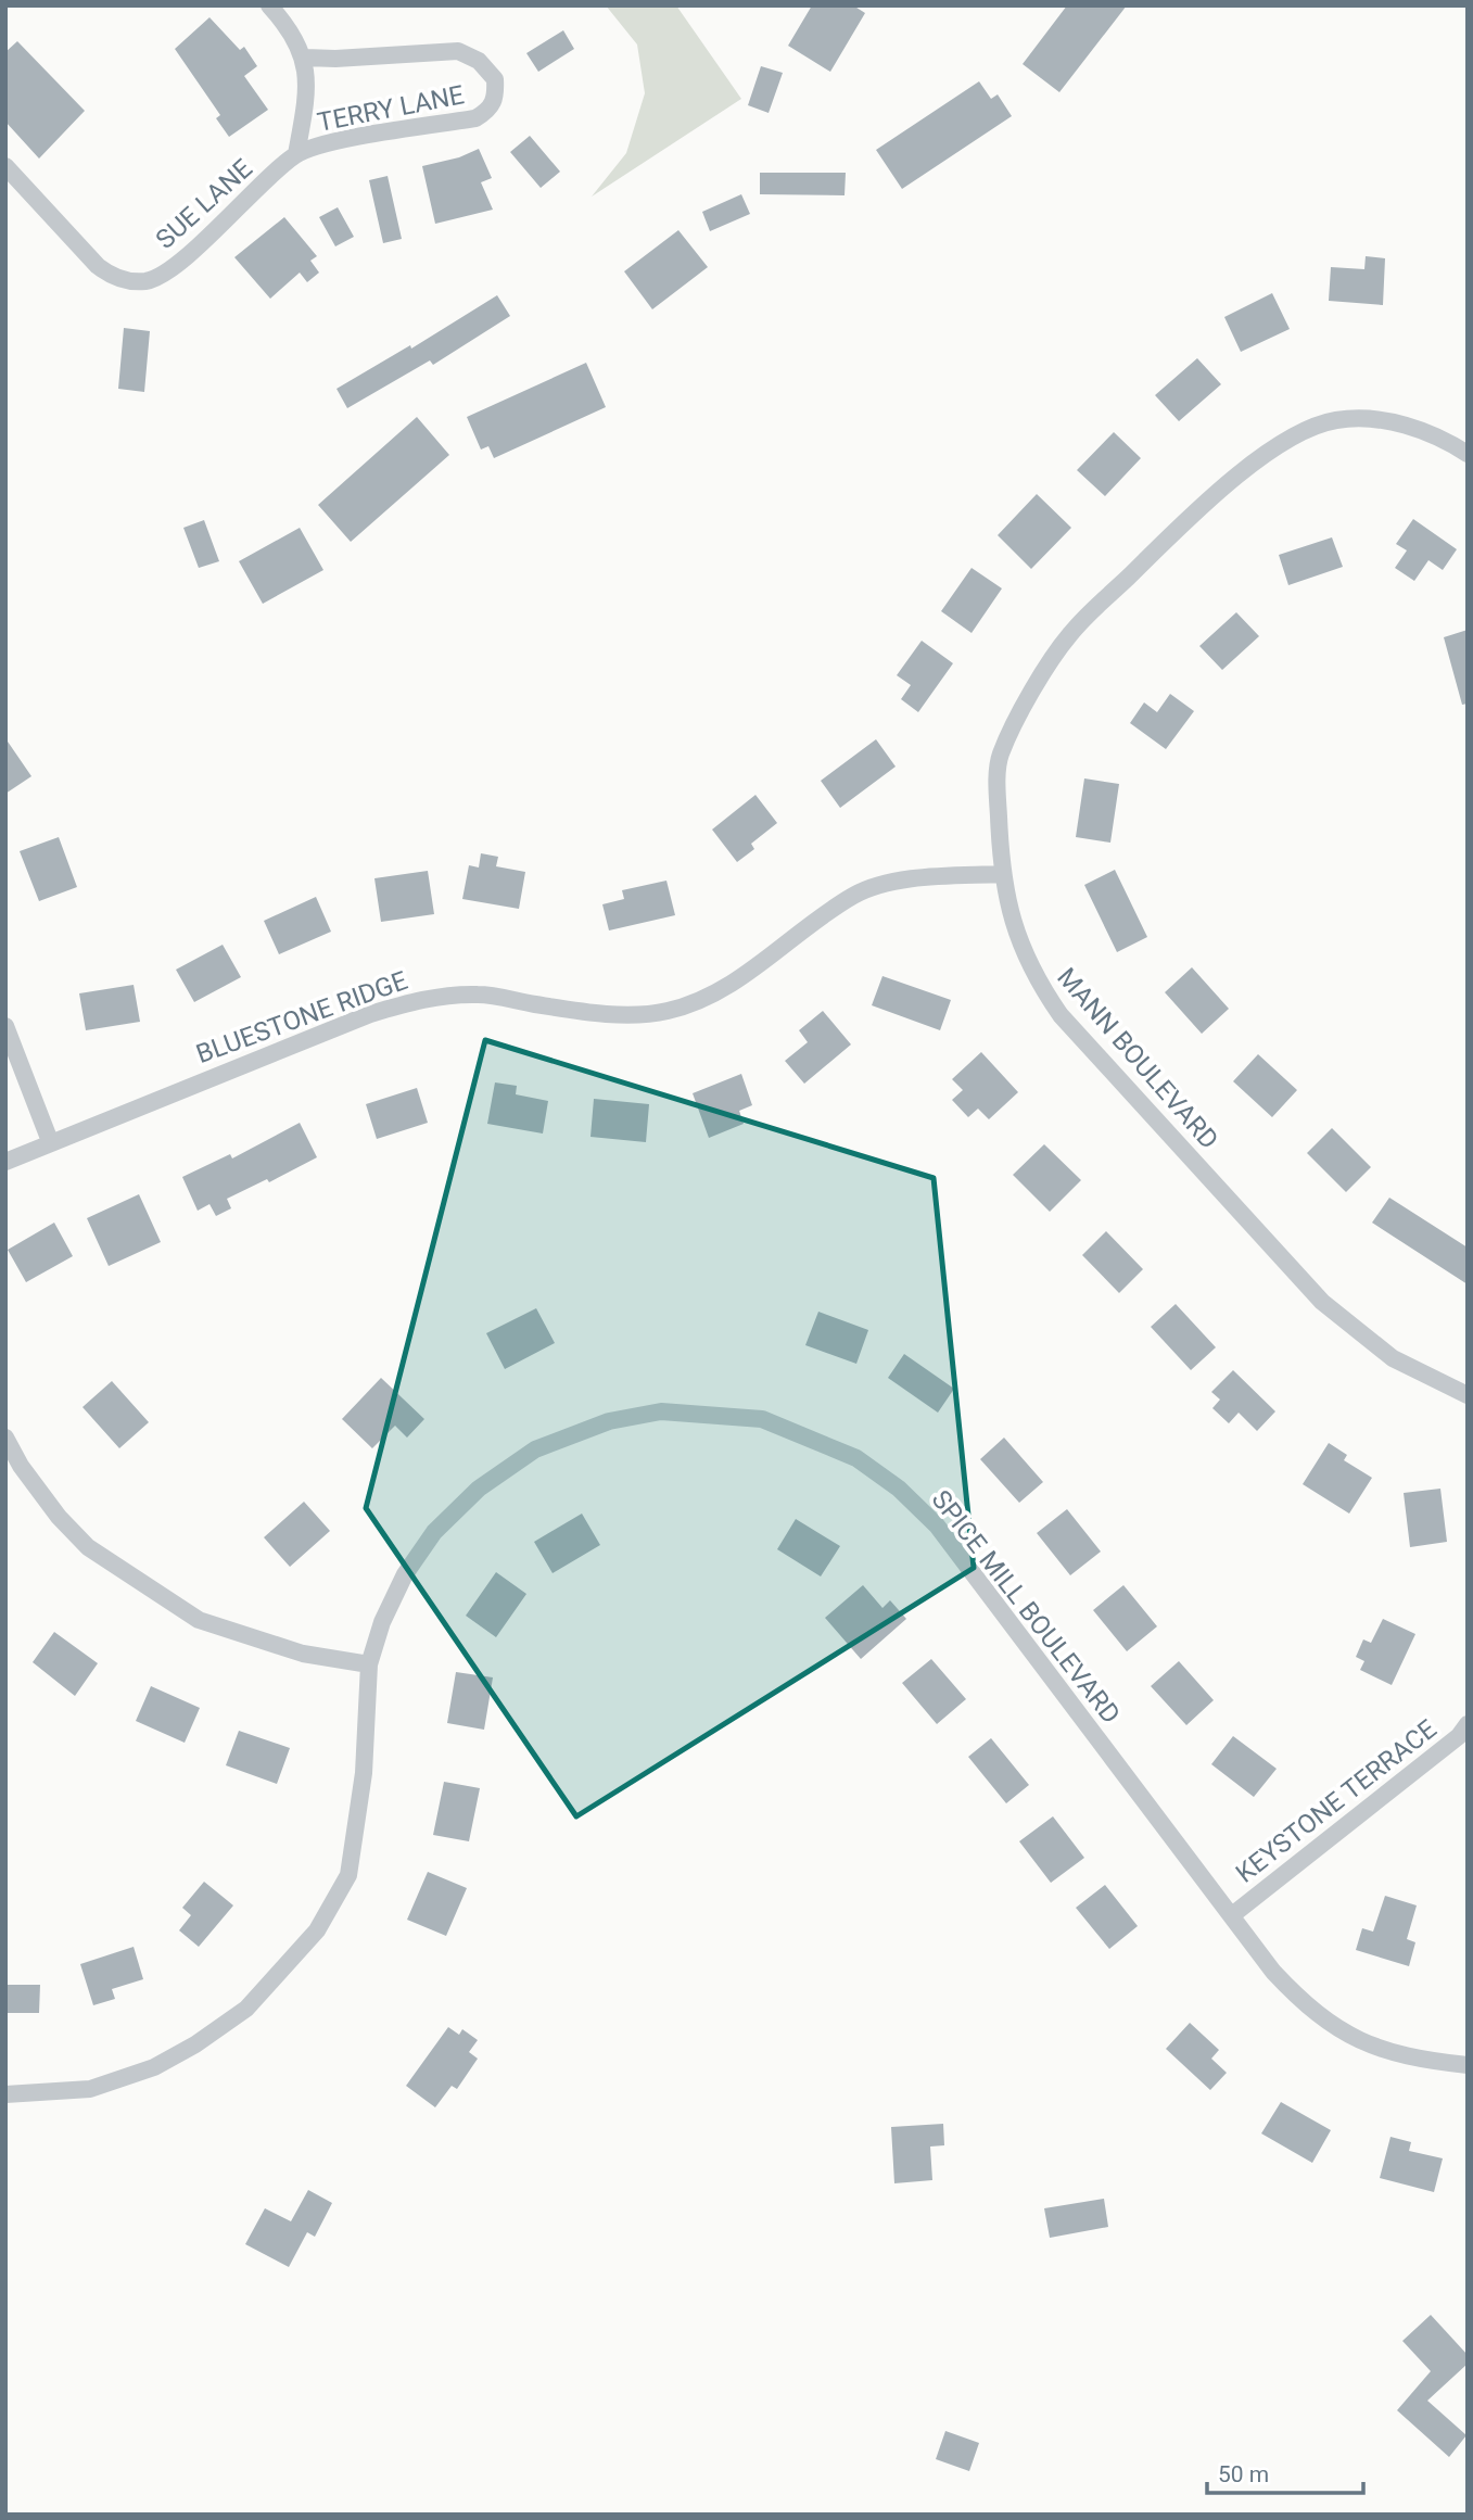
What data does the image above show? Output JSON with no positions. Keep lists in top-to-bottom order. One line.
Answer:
{"streets":{"street":["TERRY LANE","SUE LANE","BLUESTONE RIDGE","MANN BOULEVARD","SPICE MILL BOULEVARD","KEYSTONE TERRACE"]},"crossings":[["TERRY LANE","SUE LANE"],["BLUESTONE RIDGE","MANN BOULEVARD"],["SPICE MILL BOULEVARD","KEYSTONE TERRACE"]],"scale_bar":"50 m"}
